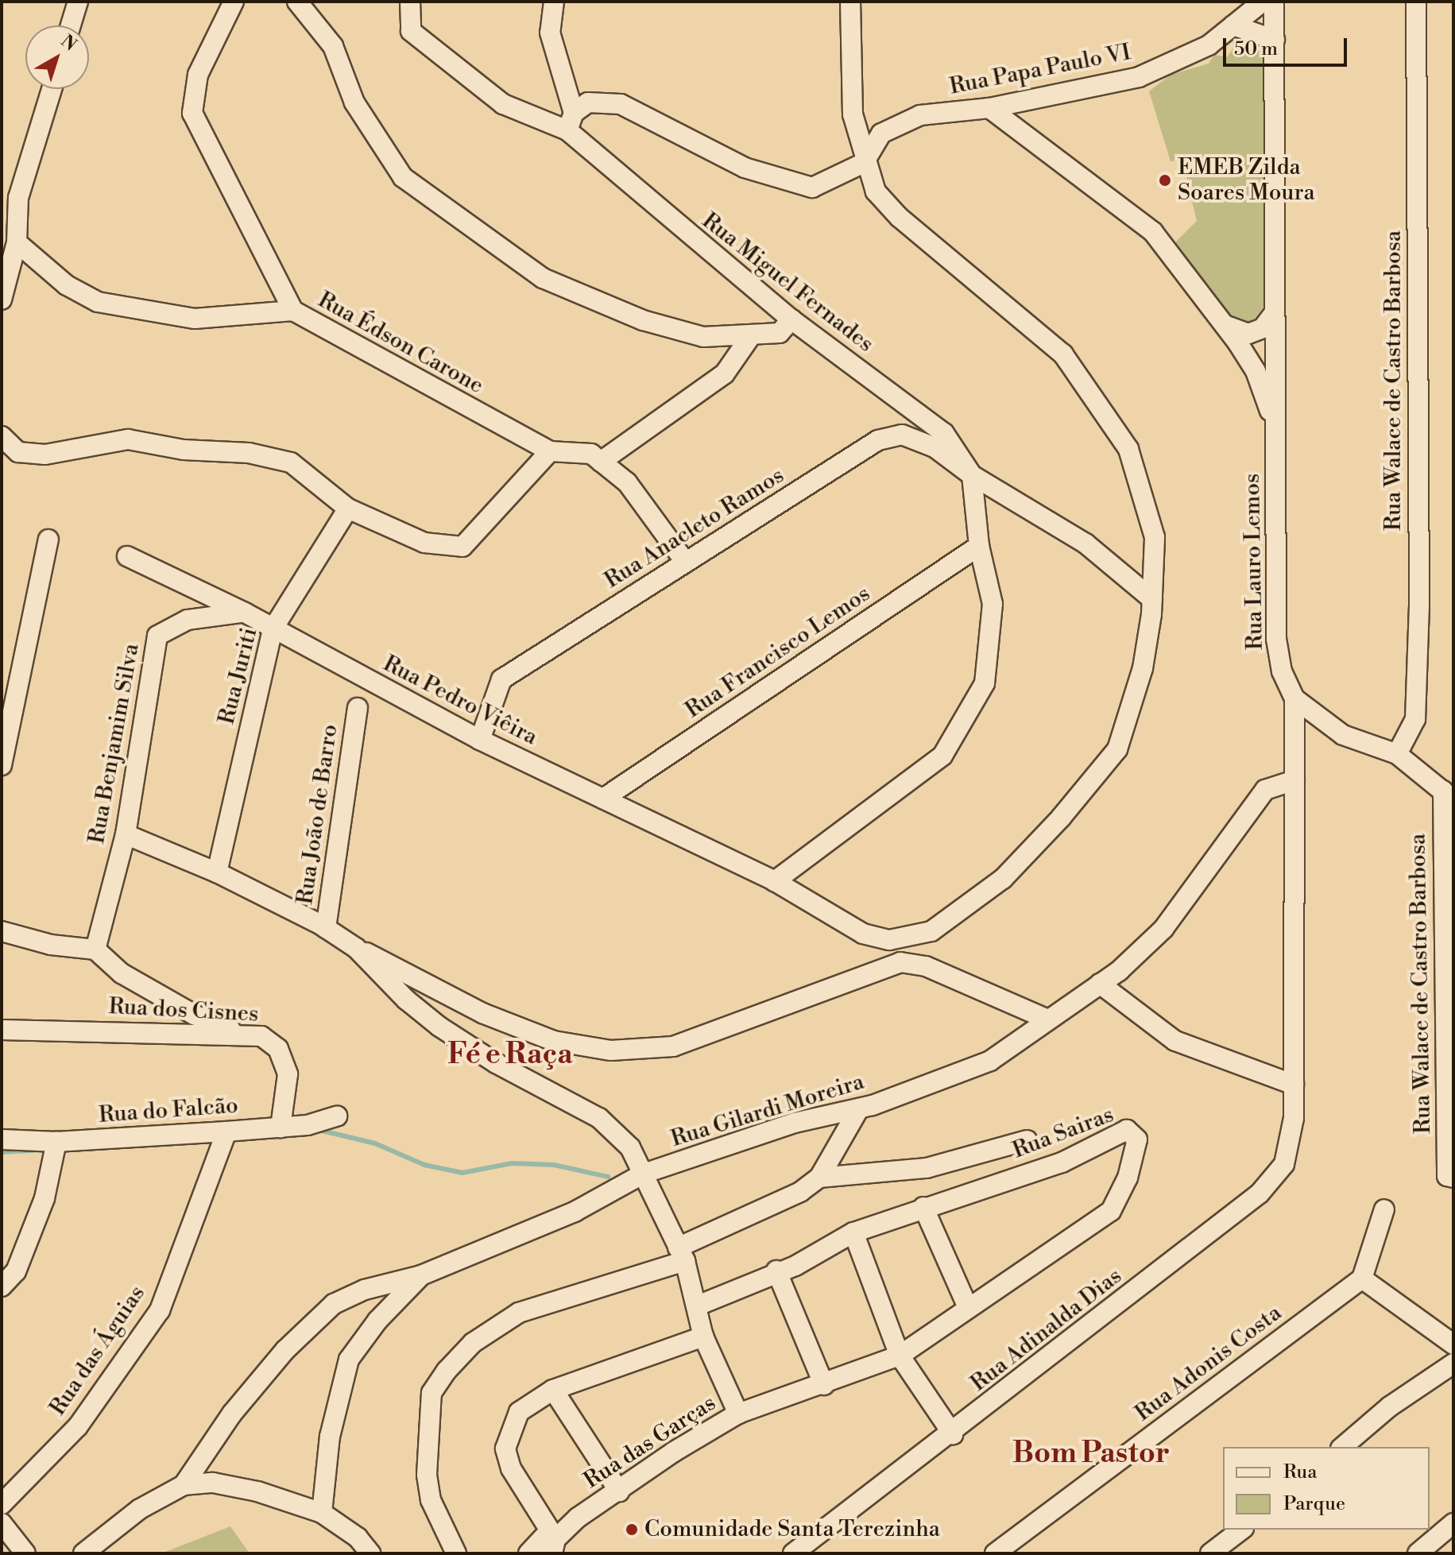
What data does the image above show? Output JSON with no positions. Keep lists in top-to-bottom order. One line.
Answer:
{"streets":{"street":["Rua Papa Paulo VI","Rua Miguel Fernades","Rua Édson Carone","Rua Walace de Castro Barbosa","Rua Anacleto Ramos","Rua Lauro Lemos","Rua Francisco Lemos","Rua Juriti","Rua Pedro Viêira","Rua Benjamim Silva","Rua João de Barro","Rua dos Cisnes","Rua do Falcão","Rua Gilardi Moreira","Rua Sairas","Rua Adinalda Dias","Rua das Águias","Rua Adonis Costa","Rua das Garças"]},"crossings":[["Rua Papa Paulo VI","Rua Pedro Viêira"],["Rua Miguel Fernades","Rua Anacleto Ramos"],["Rua Édson Carone","Rua Anacleto Ramos"],["Rua Anacleto Ramos","Rua Pedro Viêira"],["Rua Lauro Lemos","Rua Gilardi Moreira"],["Rua Lauro Lemos","Rua Adinalda Dias"],["Rua Francisco Lemos","Rua Pedro Viêira"],["Rua Juriti","Rua Pedro Viêira"],["Rua Pedro Viêira","Rua Benjamim Silva"],["Rua dos Cisnes","Rua do Falcão"],["Rua do Falcão","Rua das Águias"],["Rua Sairas","Rua das Garças"]],"districts":["Fé e Raça","Bom Pastor"],"places":["EMEB Zilda Soares Moura","Comunidade Santa Terezinha"],"legend":["Rua","Parque"],"scale_bar":"50 m","north":"top right"}
